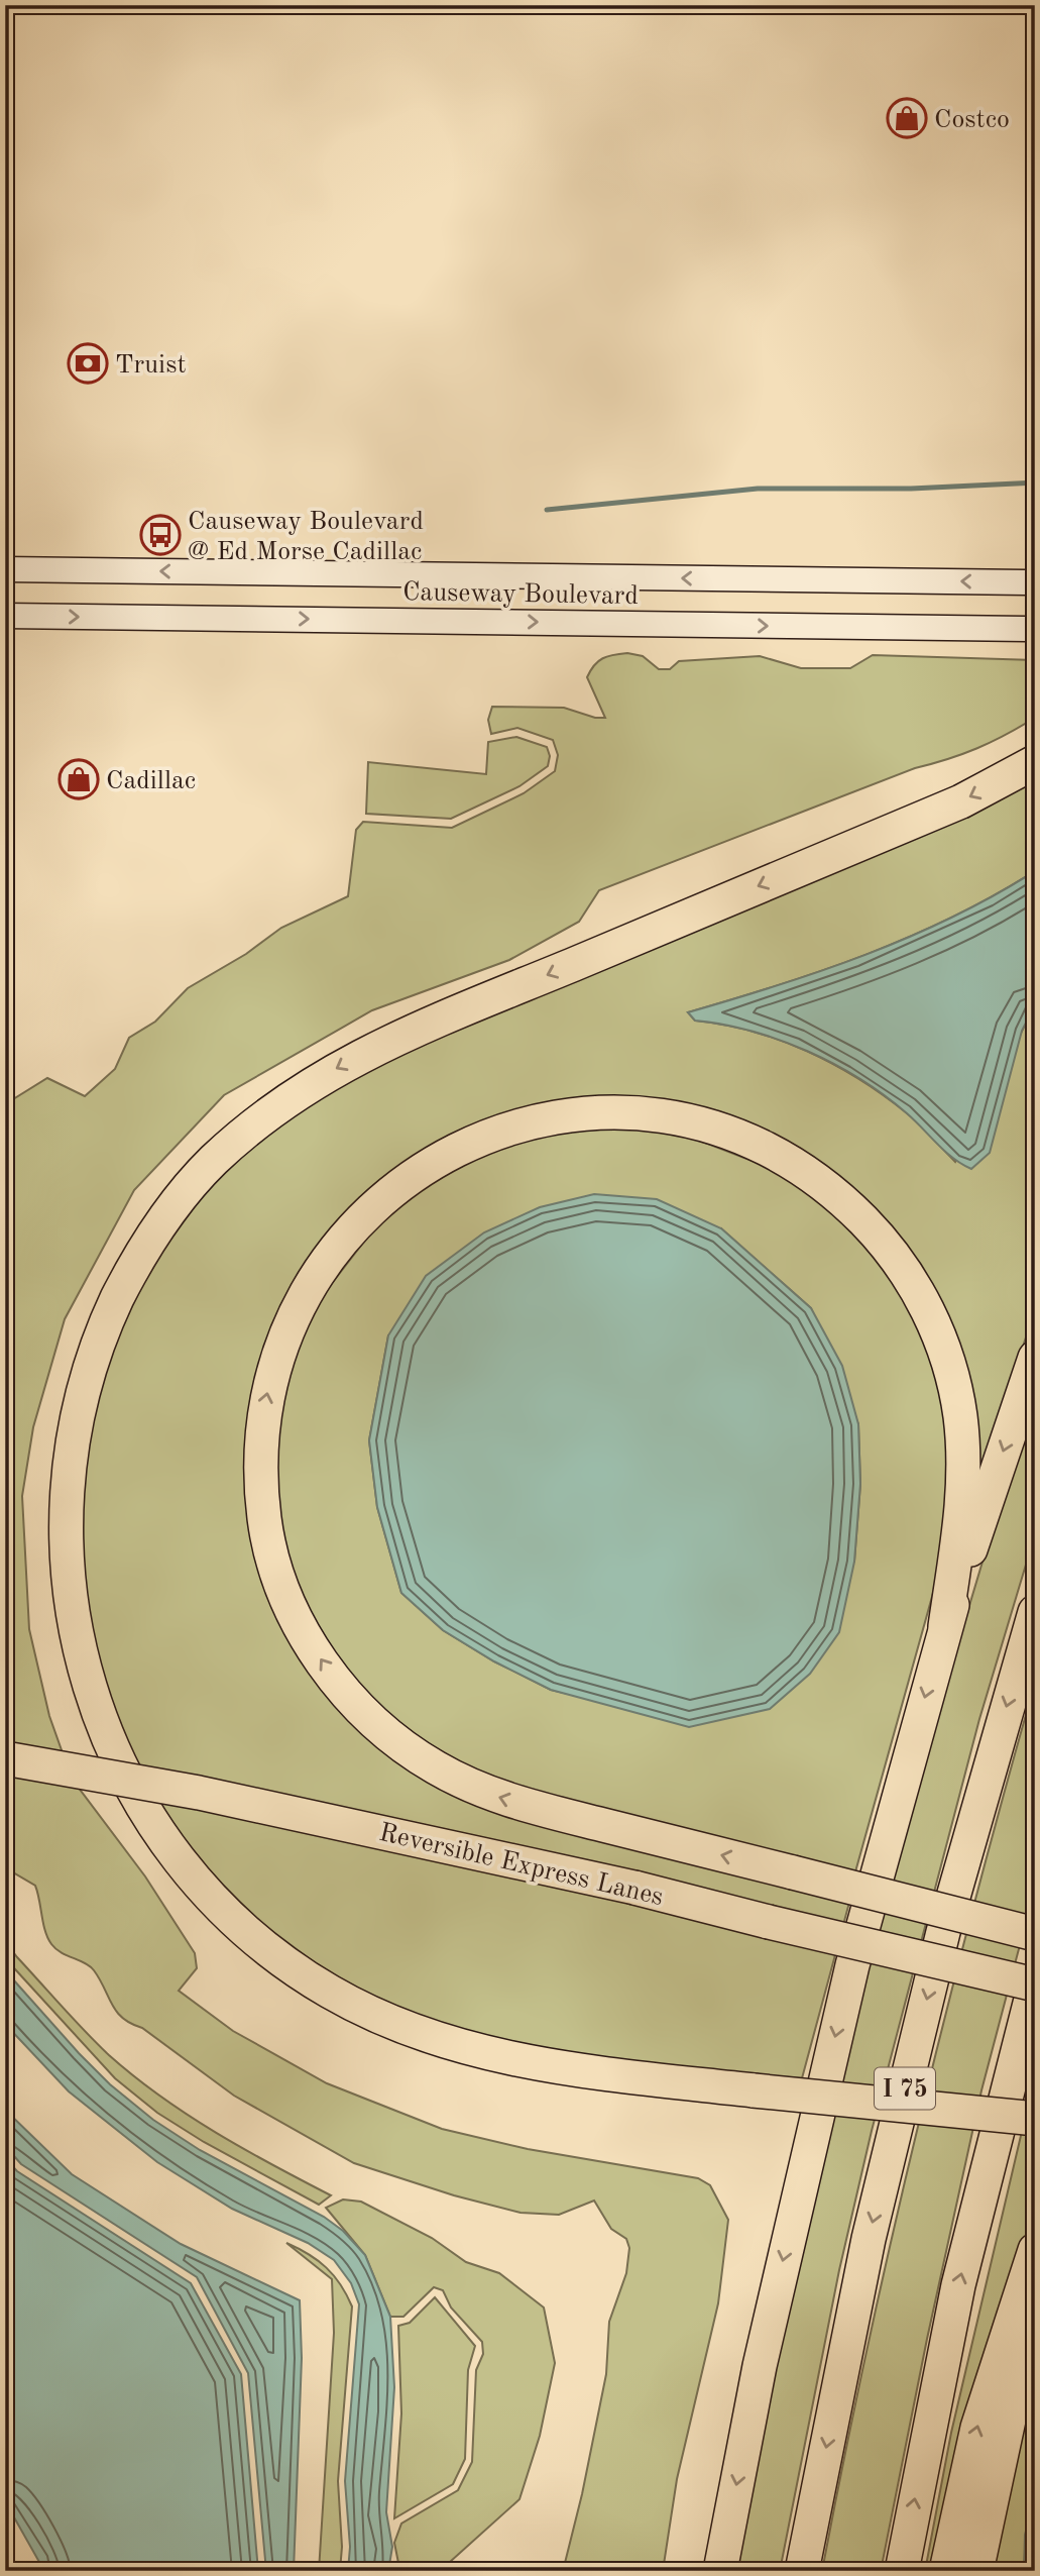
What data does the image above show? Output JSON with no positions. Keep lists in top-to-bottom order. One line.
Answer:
{"streets":{"highway":["Reversible Express Lanes","I 75"],"main road":["Causeway Boulevard"]},"places":{"shop":["Costco","Cadillac"],"bank":["Truist"],"bus stop":["Causeway Boulevard @ Ed Morse Cadillac"]}}
